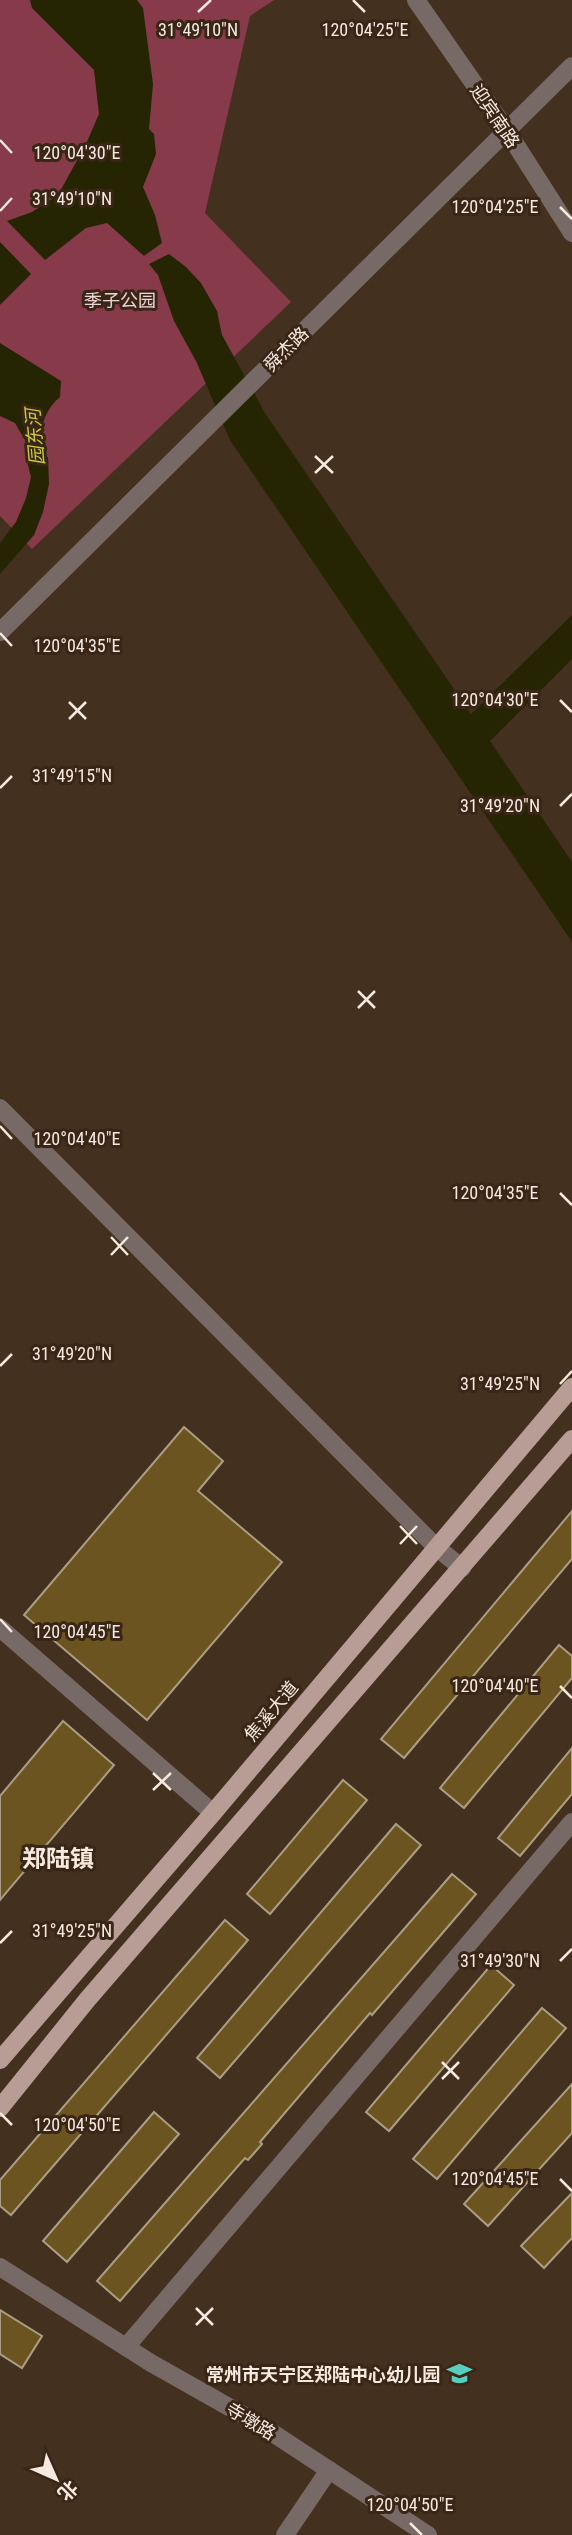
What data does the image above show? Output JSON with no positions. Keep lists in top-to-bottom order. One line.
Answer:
{"streets":{"main road":["焦溪大道"],"street":["迎宾南路","舜杰路","寺墩路"]},"crossings":[["迎宾南路","舜杰路"]],"districts":["郑陆镇"],"water":["园东河"],"parks":["季子公园"],"places":{"school or university":["常州市天宁区郑陆中心幼儿园"]},"north":"bottom right","coordinates":["31°49'10\"N","120°04'25\"E","120°04'30\"E","120°04'35\"E","31°49'15\"N","31°49'20\"N","120°04'40\"E","31°49'25\"N","120°04'45\"E","31°49'30\"N","120°04'50\"E"]}
